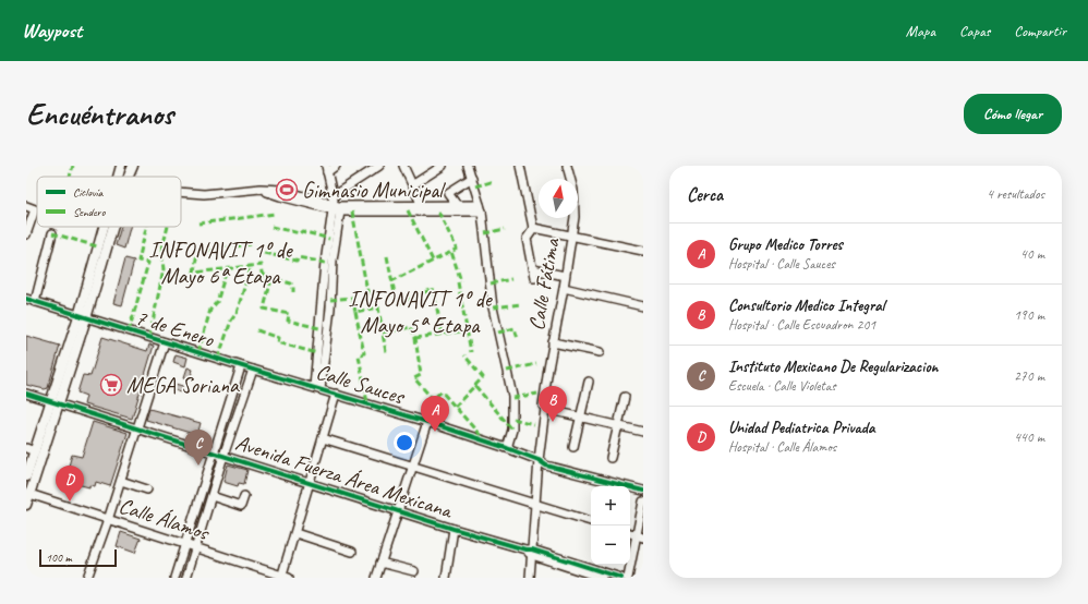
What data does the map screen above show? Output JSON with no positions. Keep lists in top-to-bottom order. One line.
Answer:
{"streets":{"street":["Calle Fátima","7 de Enero","Calle Sauces","Avenida Fuerza Área Mexicana","Calle Álamos"]},"crossings":[["Calle Fátima","Calle Sauces"],["Calle Fátima","Avenida Fuerza Área Mexicana"],["7 de Enero","Calle Sauces"]],"districts":["INFONAVIT 1º de Mayo 6ª Etapa","INFONAVIT 1º de Mayo 5ª Etapa"],"places":{"sports":["Gimnasio Municipal"],"supermarket":["MEGA Soriana"]},"legend":["Ciclovía","Sendero"],"scale_bar":"100 m","north":"top","page":{"header":"Waypost","nav":["Mapa","Capas","Compartir"],"buttons":"Cómo llegar","title":"Encuéntranos","heading":["Cerca","4 resultados"],"list":[{"mark":"A","name":"Grupo Medico Torres","note":"Hospital · Calle Sauces","value":"40 m"},{"mark":"B","name":"Consultorio Medico Integral","note":"Hospital · Calle Escuadron 201","value":"190 m"},{"mark":"C","name":"Instituto Mexicano De Regularizacion","note":"Escuela · Calle Violetas","value":"270 m"},{"mark":"D","name":"Unidad Pediatrica Privada","note":"Hospital · Calle Álamos","value":"440 m"}],"pins":["B","A","C","D"],"map_buttons":["+","−"],"scale":"100 m"}}
